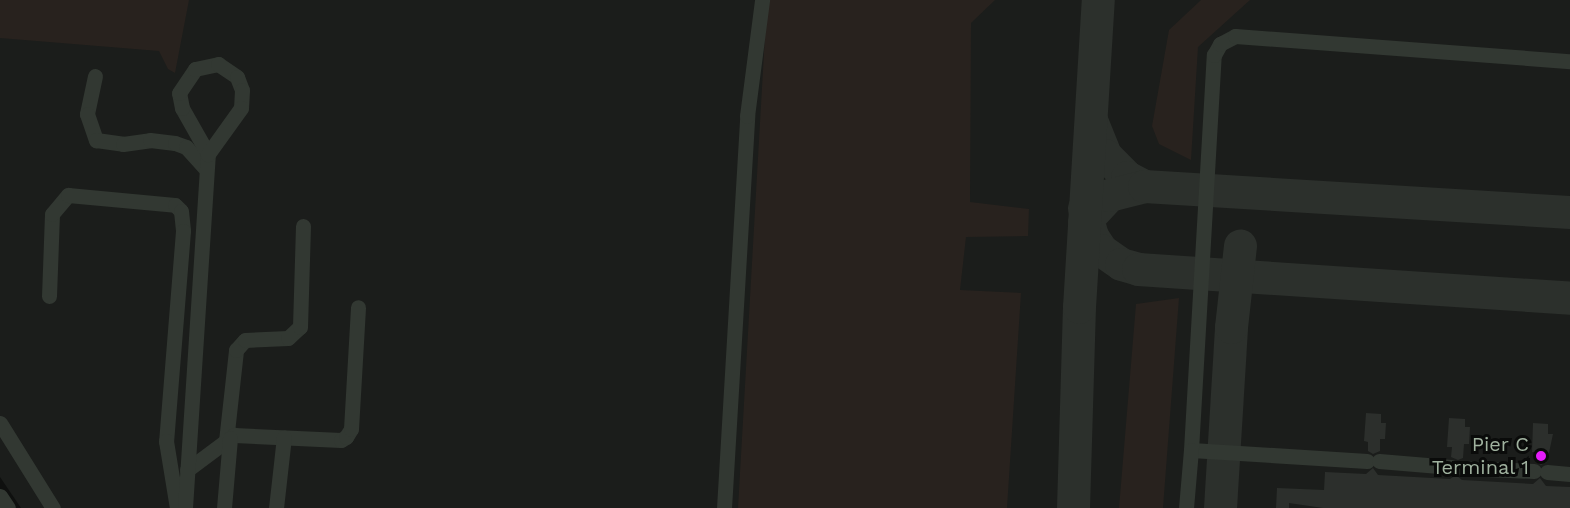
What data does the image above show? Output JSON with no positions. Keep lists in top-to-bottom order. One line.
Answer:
{"places":["Pier C Terminal 1"]}
